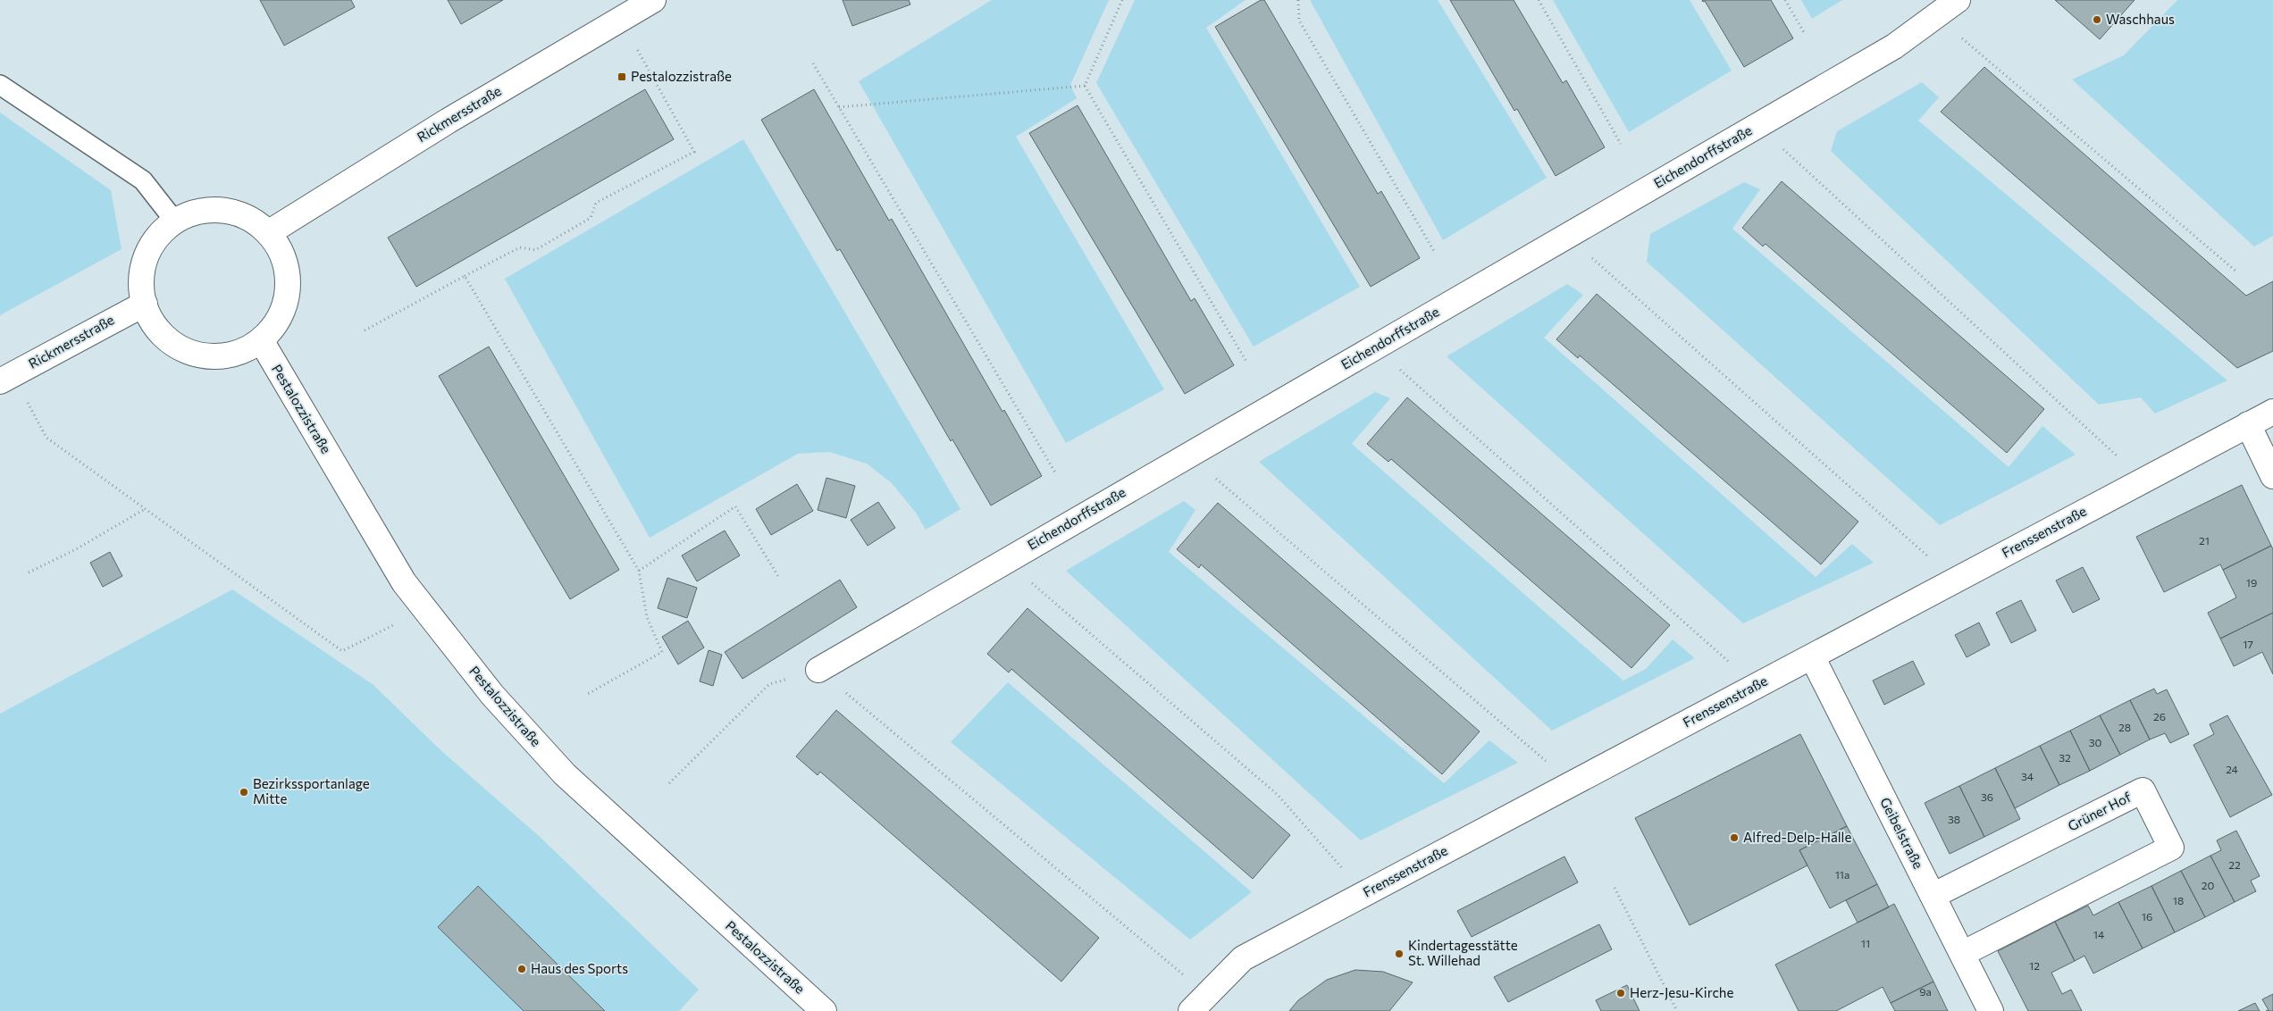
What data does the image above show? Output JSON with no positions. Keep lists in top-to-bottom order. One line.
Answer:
{"streets":{"street":["Rickmersstraße","Eichendorffstraße","Pestalozzistraße","Frenssenstraße","Grüner Hof","Geibelstraße"]},"crossings":[["Rickmersstraße","Pestalozzistraße"],["Frenssenstraße","Geibelstraße"],["Grüner Hof","Geibelstraße"]],"places":{"other":["Waschhaus","Bezirkssportanlage Mitte","Alfred-Delp-Halle","Kindertagesstätte St. Willehad","Haus des Sports","Herz-Jesu-Kirche"],"transit":["Pestalozzistraße"]},"house_numbers":["21","19","17","26","28","30","32","24","34","36","38","22","11a","20","18","16","14","11","12","9a"]}
